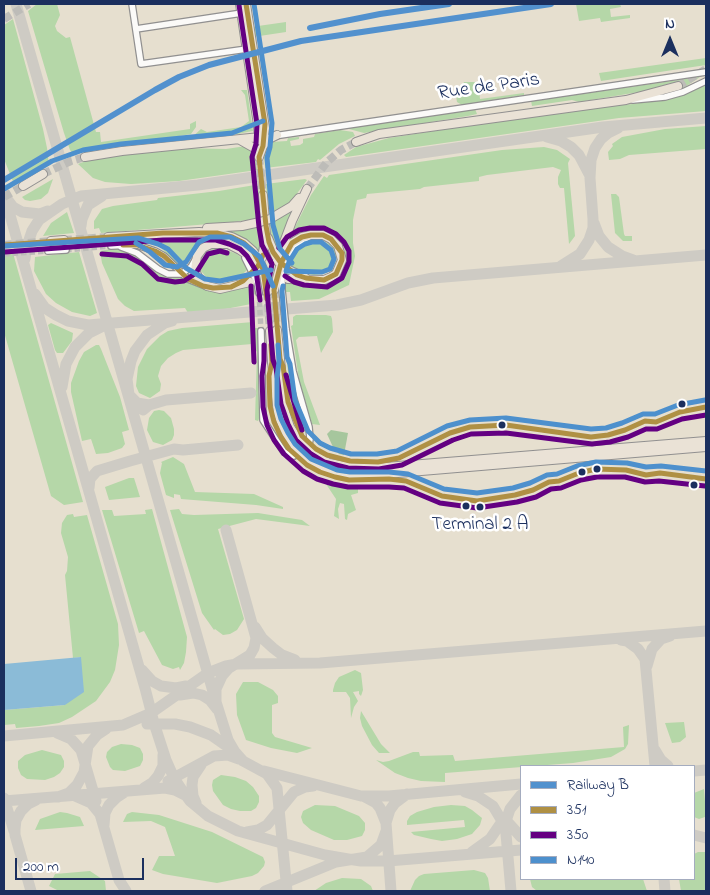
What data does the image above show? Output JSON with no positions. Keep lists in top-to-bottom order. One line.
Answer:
{"streets":{"main road":["Rue de Paris"]},"places":["Terminal 2 A"],"lines":["rail line B","transit line 351","transit line N140","transit line 350"],"legend":["Railway B","351","350","N140"],"scale_bar":"200 m","north":"top"}
